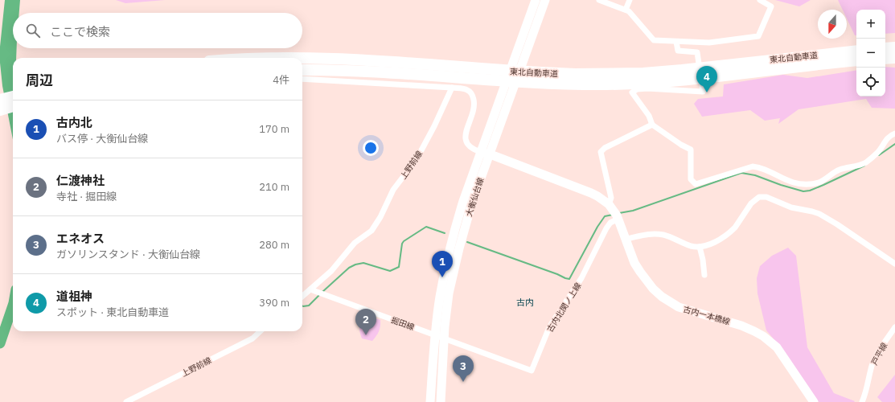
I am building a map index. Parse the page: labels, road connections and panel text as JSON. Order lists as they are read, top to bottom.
{
  "streets": {
    "highway": ["東北自動車道"],
    "main road": ["大衡仙台線", "古内一本橋線"],
    "street": [
      "上野前線",
      "古内北関ノ上線",
      "掘田線",
      "戸平線"
    ]
  },
  "crossings": [
    ["上野前線", "掘田線"],
    ["大衡仙台線", "古内北関ノ上線"],
    ["大衡仙台線", "掘田線"],
    ["古内北関ノ上線", "古内一本橋線"],
    ["古内北関ノ上線", "掘田線"]
  ],
  "districts": ["古内"],
  "north": "bottom",
  "page": {
    "map_buttons": ["+", "−"],
    "search": "ここで検索",
    "heading": ["周辺", "4件"],
    "pins": [
      "4",
      "1",
      "2",
      "3"
    ],
    "list": [
      {
        "mark": "1",
        "name": "古内北",
        "note": "バス停 · 大衡仙台線",
        "value": "170 m"
      },
      {
        "mark": "2",
        "name": "仁渡神社",
        "note": "寺社 · 掘田線",
        "value": "210 m"
      },
      {
        "mark": "3",
        "name": "エネオス",
        "note": "ガソリンスタンド · 大衡仙台線",
        "value": "280 m"
      },
      {
        "mark": "4",
        "name": "道祖神",
        "note": "スポット · 東北自動車道",
        "value": "390 m"
      }
    ]
  }
}
